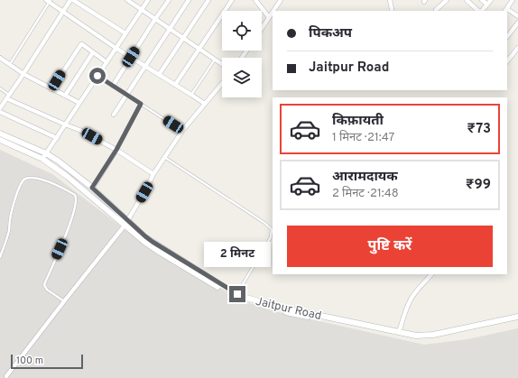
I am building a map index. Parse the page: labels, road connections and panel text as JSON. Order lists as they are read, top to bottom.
{
  "streets": {
    "street": ["Jaitpur Road"]
  },
  "scale_bar": "100 m",
  "page": {
    "banner": ["पिकअप", "Jaitpur Road"],
    "list": [
      {
        "name": "किफ़ायती",
        "note": "1 मिनट · 21:47",
        "value": "₹73"
      },
      {
        "name": "आरामदायक",
        "note": "2 मिनट · 21:48",
        "value": "₹99"
      }
    ],
    "buttons": "पुष्टि करें",
    "bubble": "2 मिनट",
    "scale": "100 m"
  }
}
